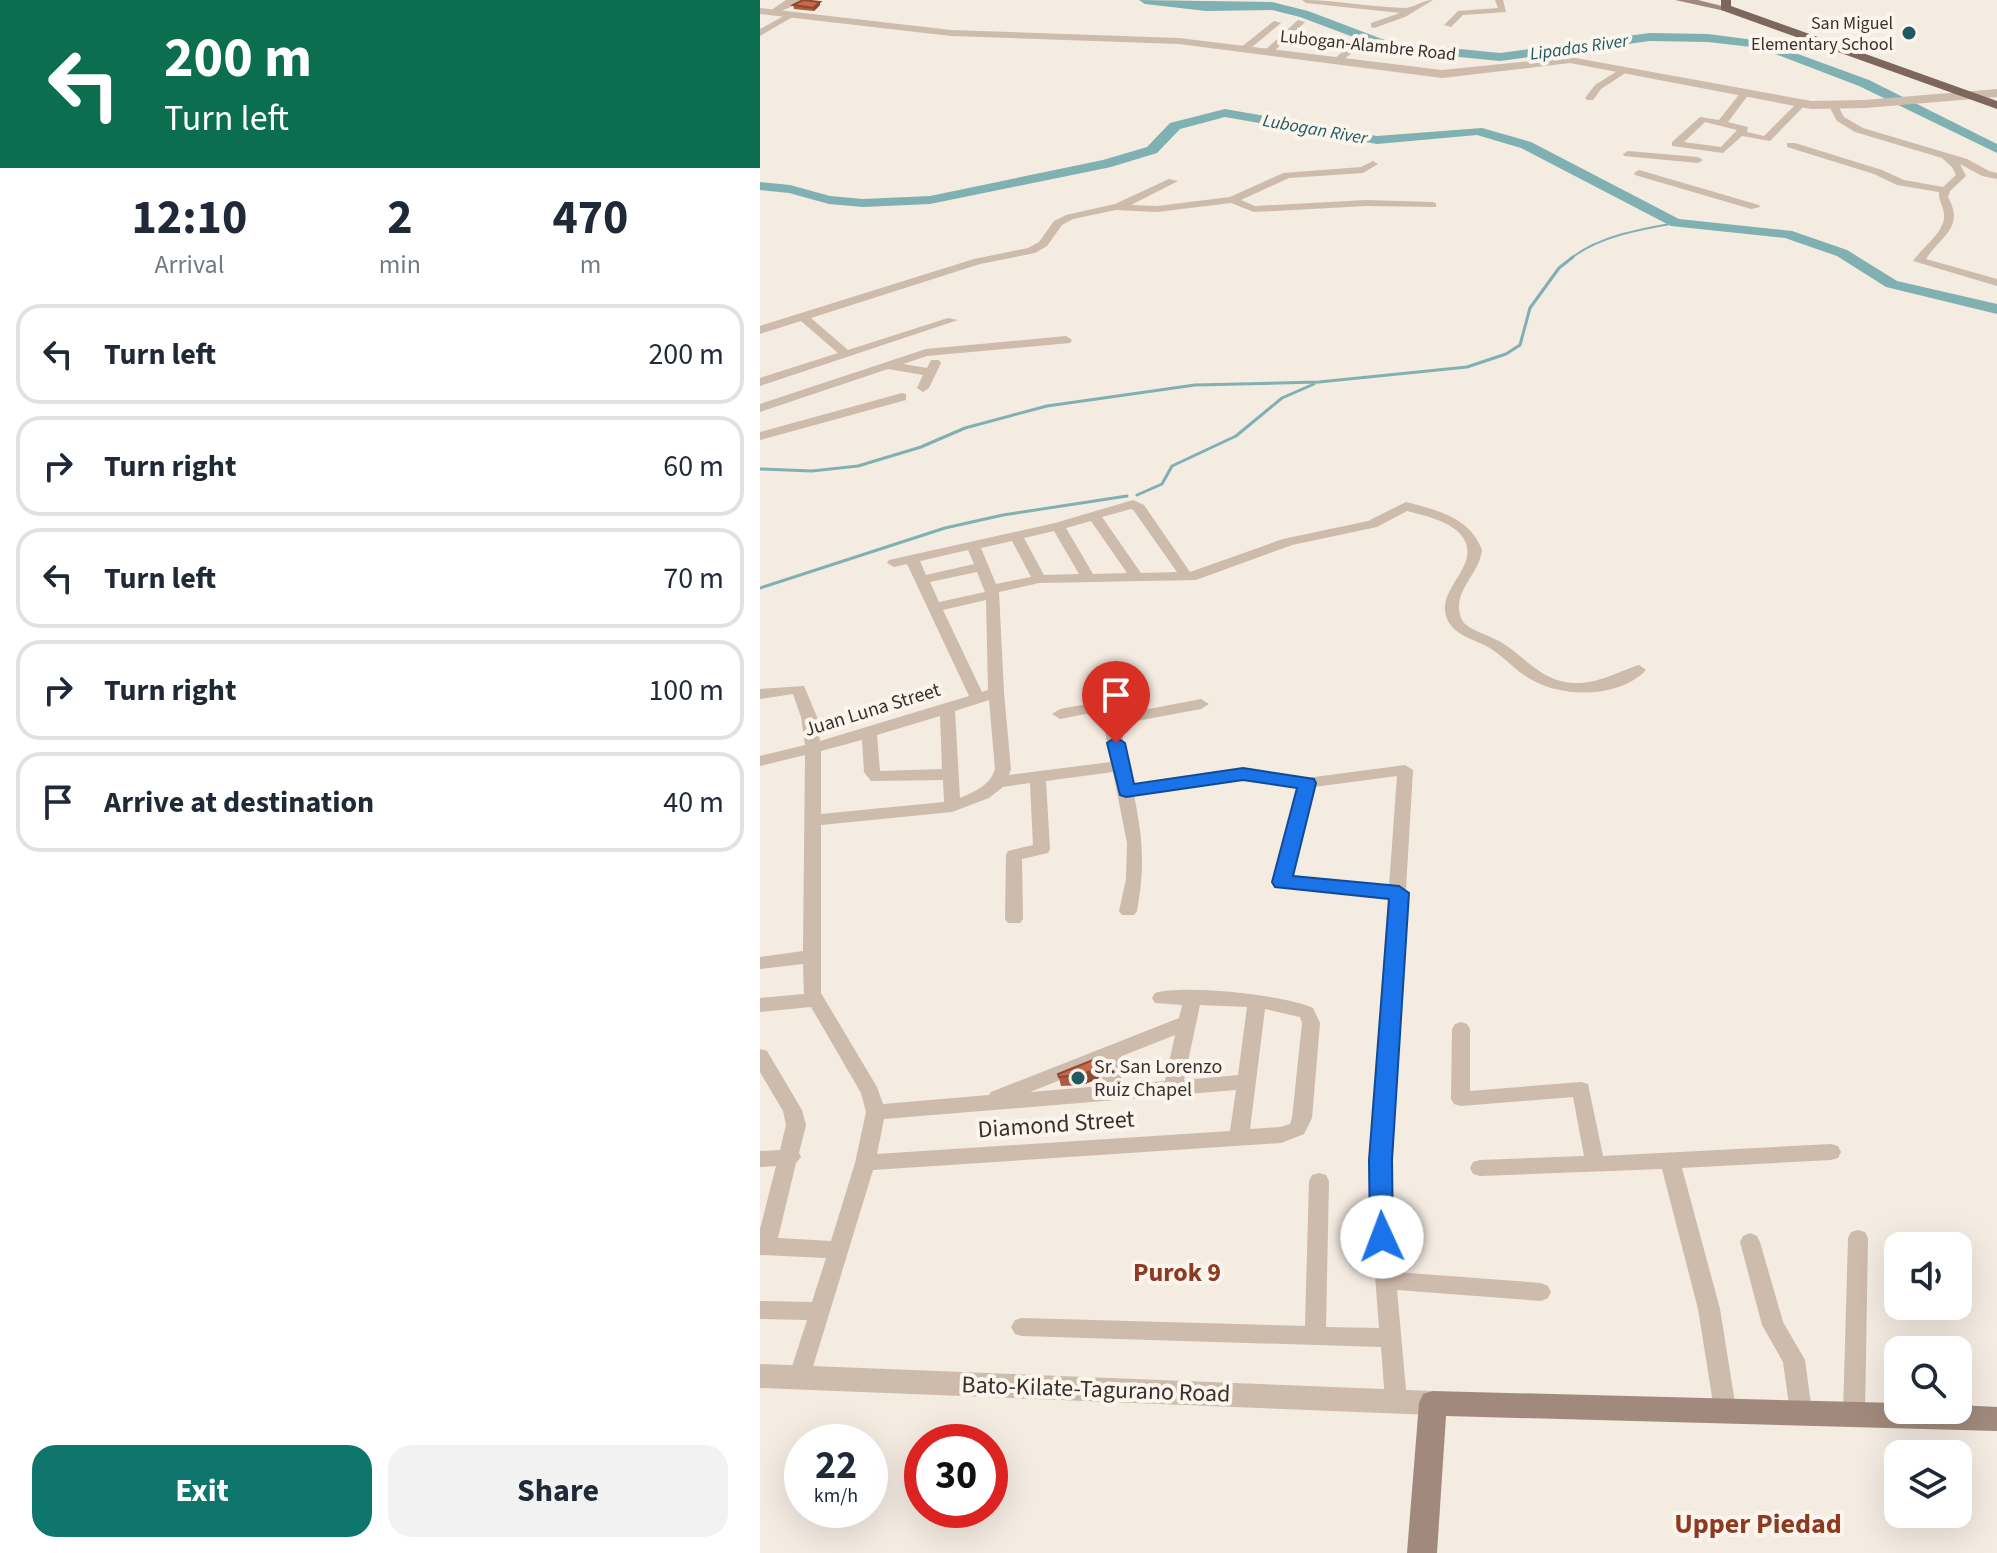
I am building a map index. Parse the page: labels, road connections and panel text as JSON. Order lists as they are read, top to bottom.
{
  "streets": {
    "street": [
      "Lubogan-Alambre Road",
      "Juan Luna Street",
      "Diamond Street",
      "Bato-Kilate-Tagurano Road"
    ]
  },
  "districts": ["Purok 9", "Upper Piedad"],
  "water": ["Lipadas River", "Lubogan River"],
  "places": ["San Miguel Elementary School", "Sr. San Lorenzo Ruiz Chapel"],
  "page": {
    "turn": ["200 m", "Turn left"],
    "eta": [
      "12:10",
      "Arrival",
      "2",
      "min",
      "470",
      "m"
    ],
    "list": [
      {
        "name": "Turn left",
        "value": "200 m"
      },
      {
        "name": "Turn right",
        "value": "60 m"
      },
      {
        "name": "Turn left",
        "value": "70 m"
      },
      {
        "name": "Turn right",
        "value": "100 m"
      },
      {
        "name": "Arrive at destination",
        "value": "40 m"
      }
    ],
    "speed": "22 km/h",
    "limit": "30",
    "buttons": ["Exit", "Share"]
  }
}
